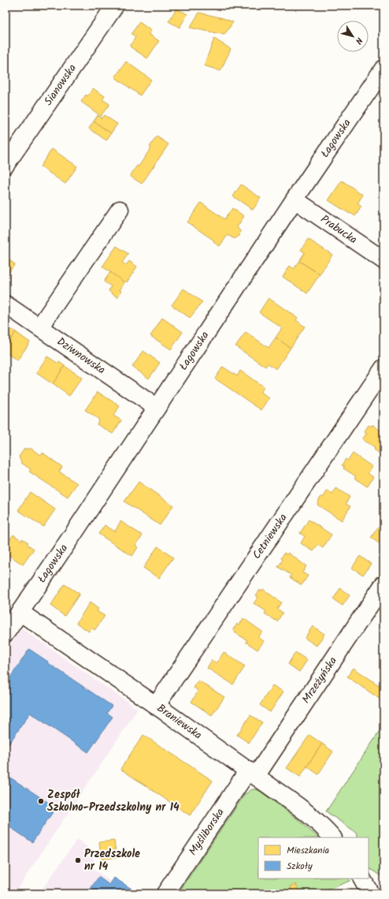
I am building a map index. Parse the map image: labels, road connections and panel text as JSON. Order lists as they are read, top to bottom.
{
  "streets": {
    "street": [
      "Sianowska",
      "Łagowska",
      "Prabucka",
      "Dziwnowska",
      "Cetniewska",
      "Mrzeżyńska",
      "Braniewska",
      "Myśliborska"
    ]
  },
  "crossings": [
    ["Łagowska", "Prabucka"],
    ["Łagowska", "Dziwnowska"],
    ["Łagowska", "Braniewska"],
    ["Cetniewska", "Braniewska"],
    ["Mrzeżyńska", "Braniewska"],
    ["Mrzeżyńska", "Myśliborska"],
    ["Braniewska", "Myśliborska"]
  ],
  "places": ["Zespół Szkolno-Przedszkolny nr 14", "Przedszkole nr 14"],
  "legend": ["Mieszkania", "Szkoły"],
  "north": "bottom right"
}
